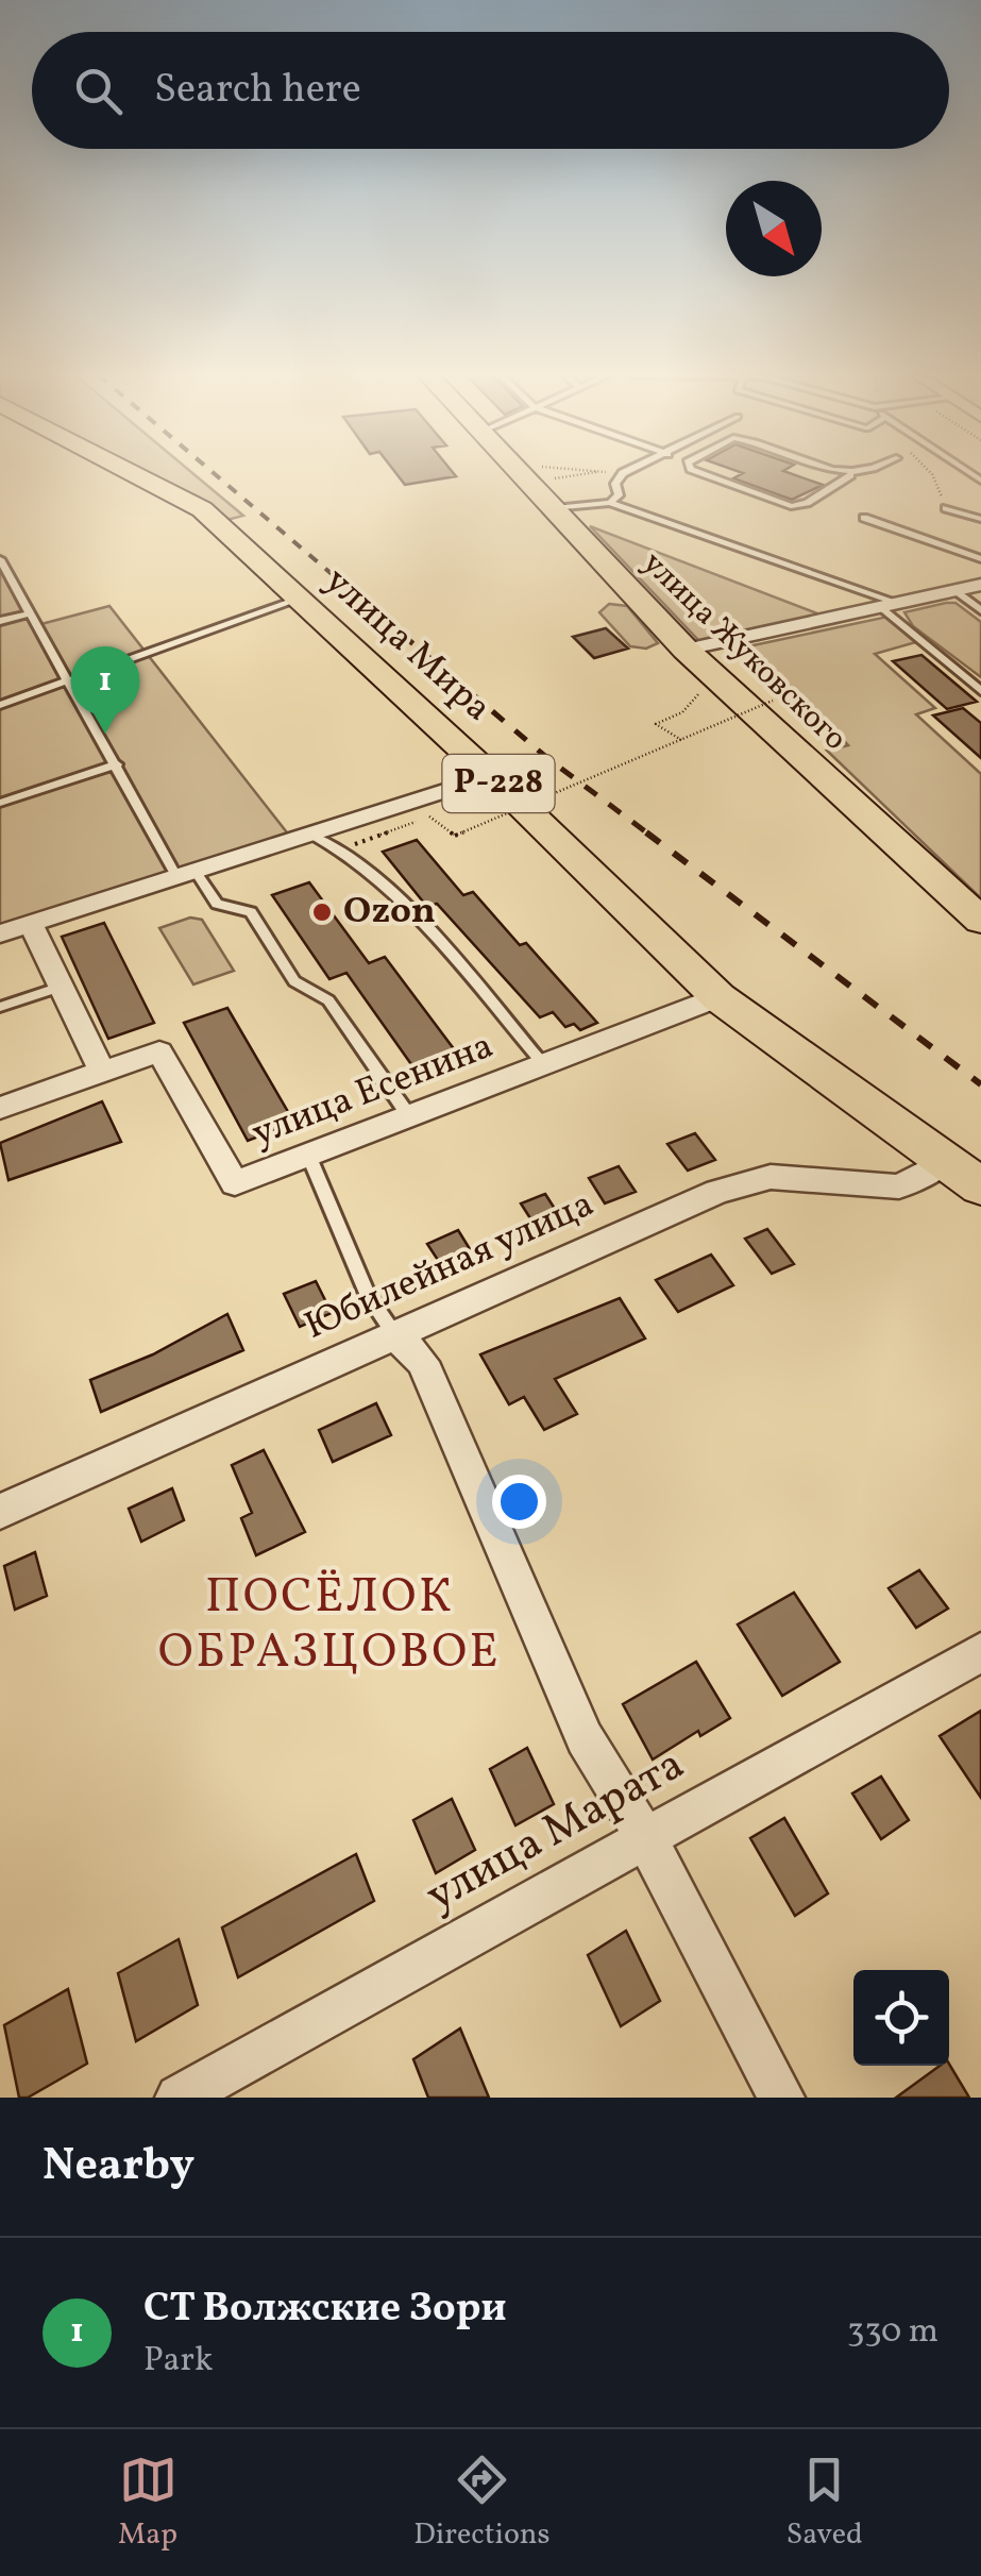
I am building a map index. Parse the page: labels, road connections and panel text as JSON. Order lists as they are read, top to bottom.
{
  "streets": {
    "main road": ["улица Мира", "улица Жуковского", "Р-228"],
    "street": ["улица Есенина", "Юбилейная улица", "улица Марата"]
  },
  "crossings": [
    ["улица Мира", "улица Есенина"],
    ["улица Мира", "Юбилейная улица"]
  ],
  "districts": ["ПОСЁЛОК ОБРАЗЦОВОЕ"],
  "places": ["Ozon"],
  "north": "bottom right",
  "page": {
    "search": "Search here",
    "pins": "1",
    "heading": "Nearby",
    "list": [
      {
        "mark": "1",
        "name": "СТ Волжские Зори",
        "note": "Park",
        "value": "330 m"
      }
    ],
    "nav": ["Map", "Directions", "Saved"]
  }
}
